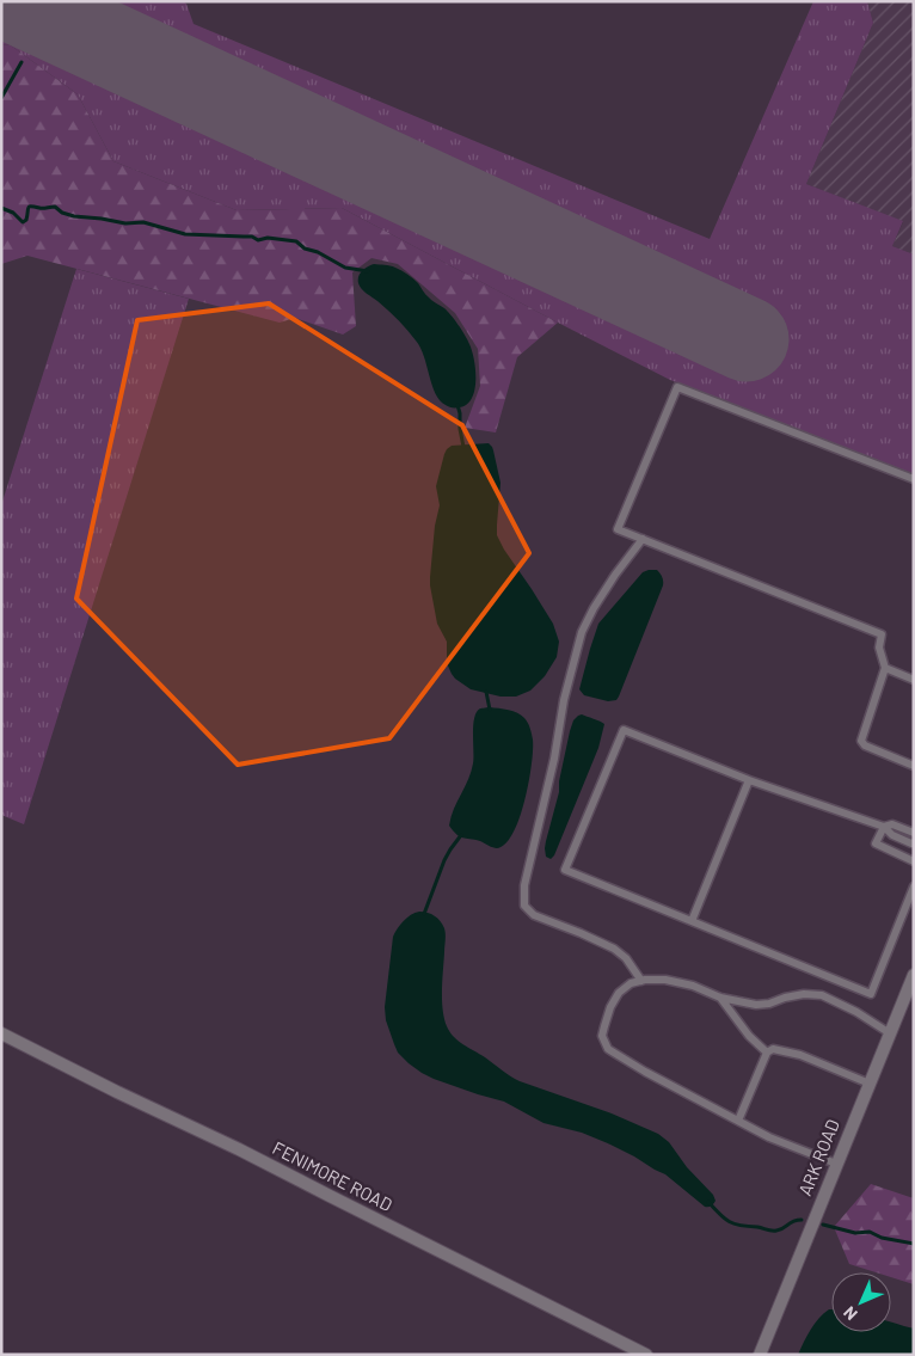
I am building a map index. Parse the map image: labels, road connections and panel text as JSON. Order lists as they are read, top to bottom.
{
  "streets": {
    "street": ["ARK ROAD", "FENIMORE ROAD"]
  },
  "north": "bottom left"
}
